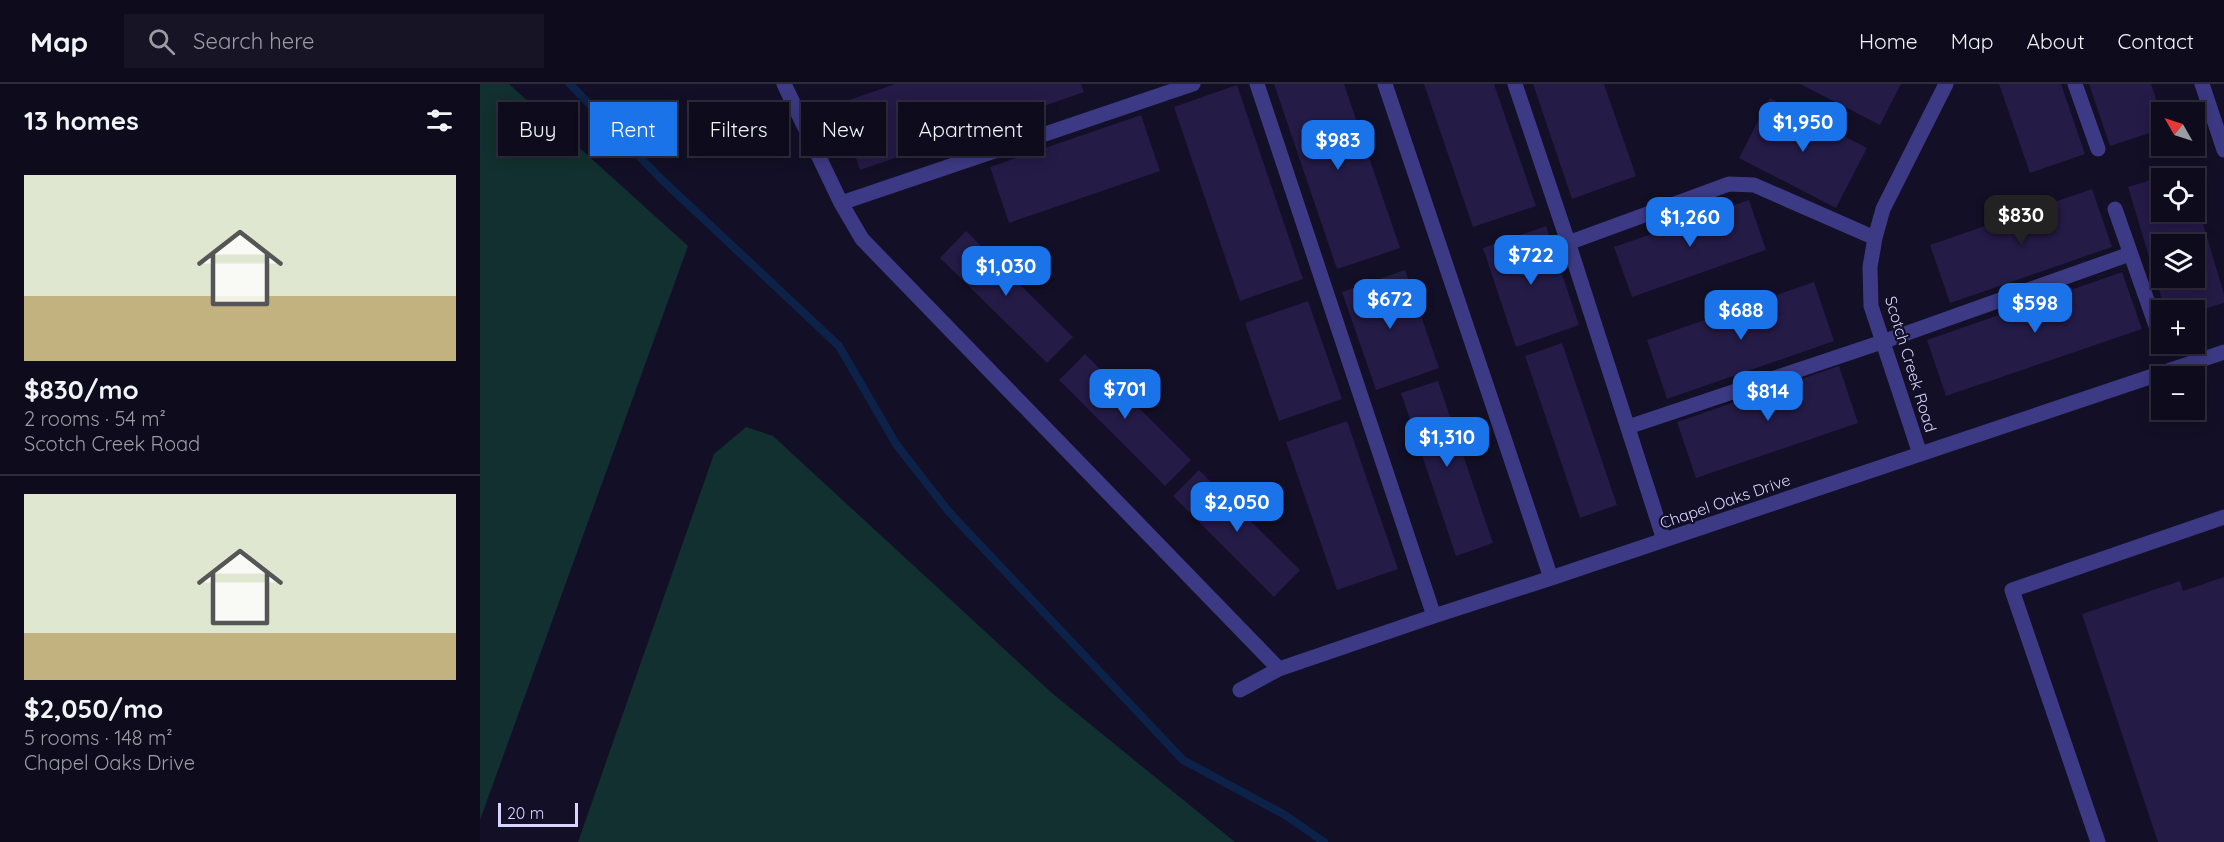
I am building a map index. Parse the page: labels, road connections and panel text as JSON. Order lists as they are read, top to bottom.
{
  "streets": {
    "street": ["Scotch Creek Road", "Chapel Oaks Drive"]
  },
  "crossings": [
    ["Scotch Creek Road", "Chapel Oaks Drive"]
  ],
  "scale_bar": "20 m",
  "north": "top left",
  "page": {
    "header": "Map",
    "search": "Search here",
    "nav": [
      "Home",
      "Map",
      "About",
      "Contact"
    ],
    "heading": "13 homes",
    "map_buttons": ["+", "−"],
    "price": [
      "$1,950",
      "$983",
      "$830",
      "$1,260",
      "$722",
      "$1,030",
      "$672",
      "$598",
      "$688",
      "$701",
      "$814",
      "$1,310",
      "$2,050"
    ],
    "chip": [
      "Buy",
      "Rent",
      "Filters",
      "New",
      "Apartment"
    ],
    "list": [
      {
        "name": "$830/mo",
        "note": "2 rooms · 54 m² · Scotch Creek Road"
      },
      {
        "name": "$2,050/mo",
        "note": "5 rooms · 148 m² · Chapel Oaks Drive"
      }
    ],
    "scale": "20 m"
  }
}
